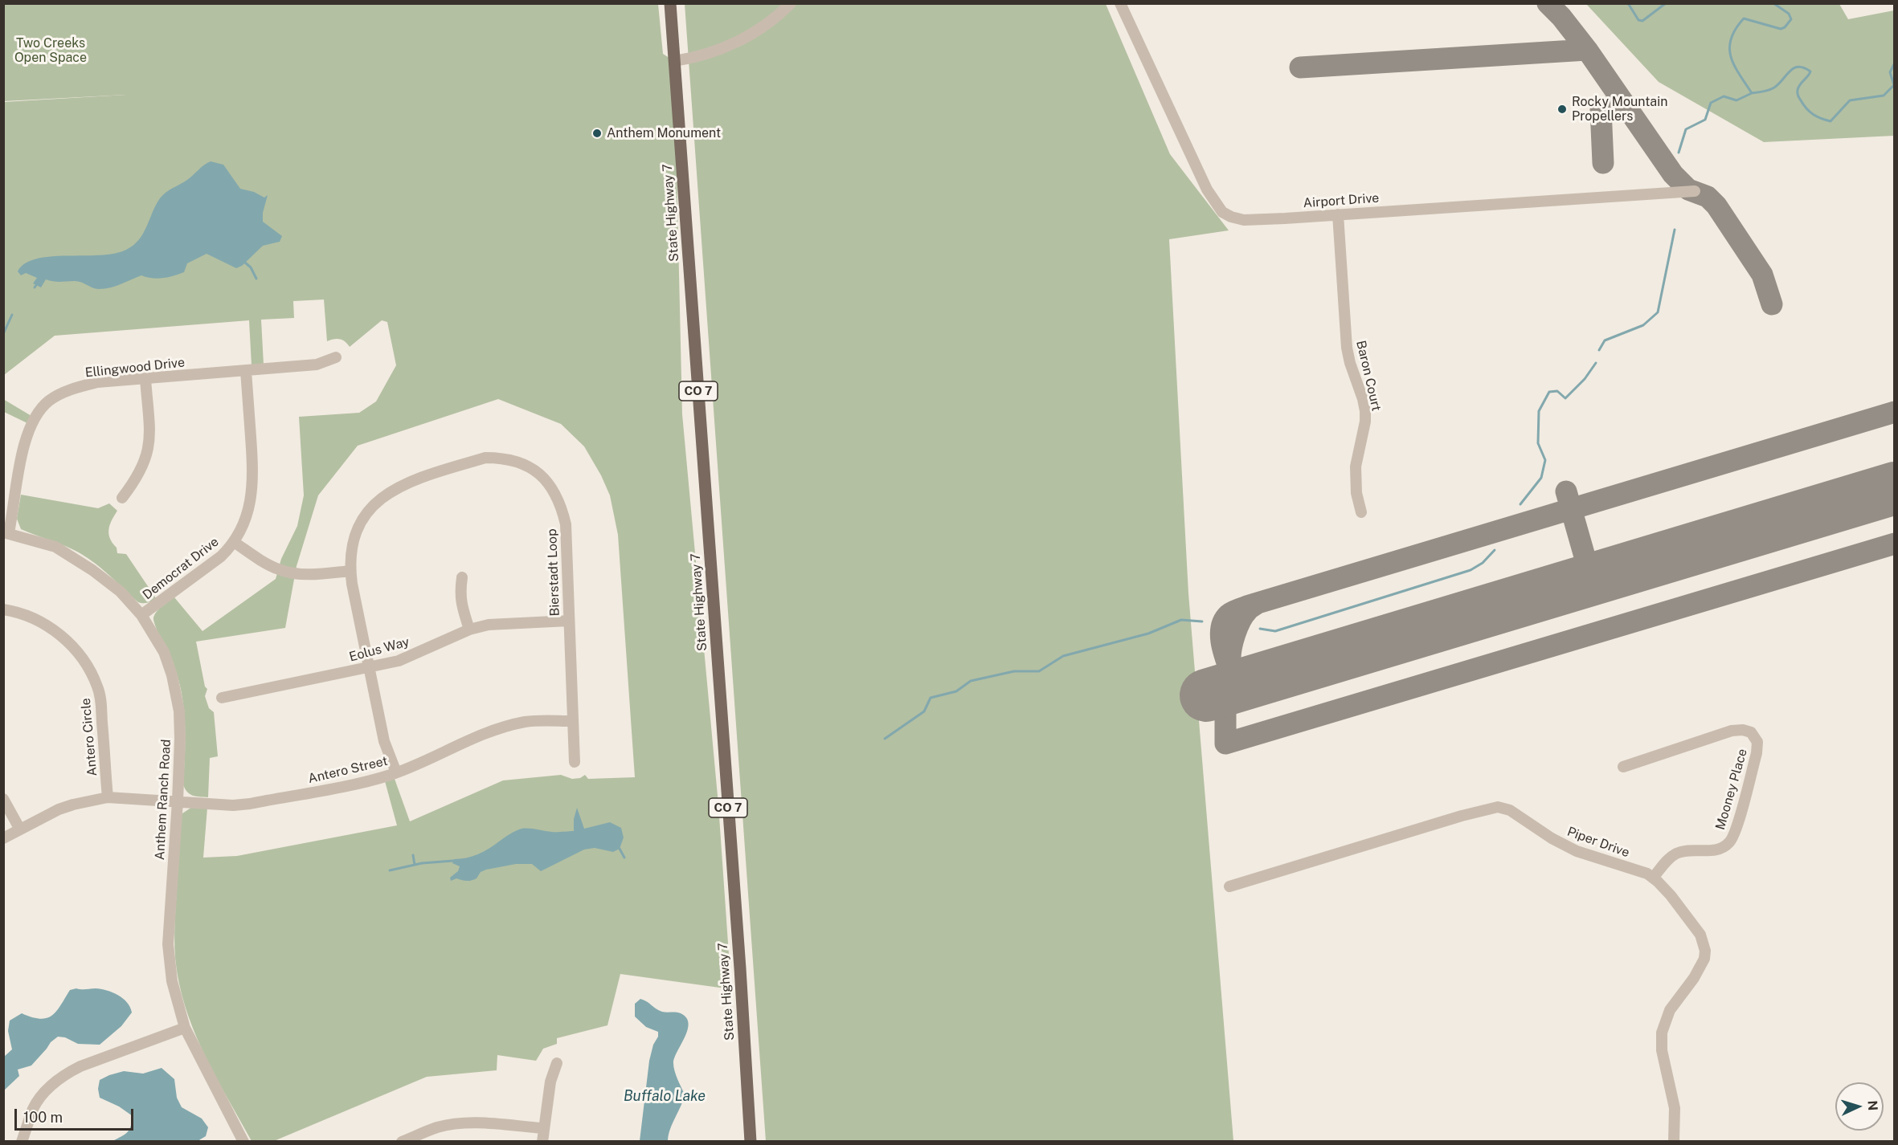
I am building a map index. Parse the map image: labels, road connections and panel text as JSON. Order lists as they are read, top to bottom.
{
  "streets": {
    "main road": ["State Highway 7", "CO 7"],
    "street": [
      "Airport Drive",
      "Ellingwood Drive",
      "Baron Court",
      "Democrat Drive",
      "Bierstadt Loop",
      "Eolus Way",
      "Antero Circle",
      "Antero Street",
      "Mooney Place",
      "Anthem Ranch Road",
      "Piper Drive"
    ]
  },
  "crossings": [
    ["Airport Drive", "Baron Court"],
    ["State Highway 7", "CO 7"],
    ["Ellingwood Drive", "Democrat Drive"],
    ["Ellingwood Drive", "Anthem Ranch Road"],
    ["Democrat Drive", "Anthem Ranch Road"],
    ["Bierstadt Loop", "Eolus Way"],
    ["Bierstadt Loop", "Antero Street"],
    ["Antero Street", "Anthem Ranch Road"],
    ["Mooney Place", "Piper Drive"]
  ],
  "water": ["Buffalo Lake"],
  "parks": ["Two Creeks Open Space"],
  "places": ["Rocky Mountain Propellers", "Anthem Monument"],
  "scale_bar": "100 m",
  "north": "right"
}
